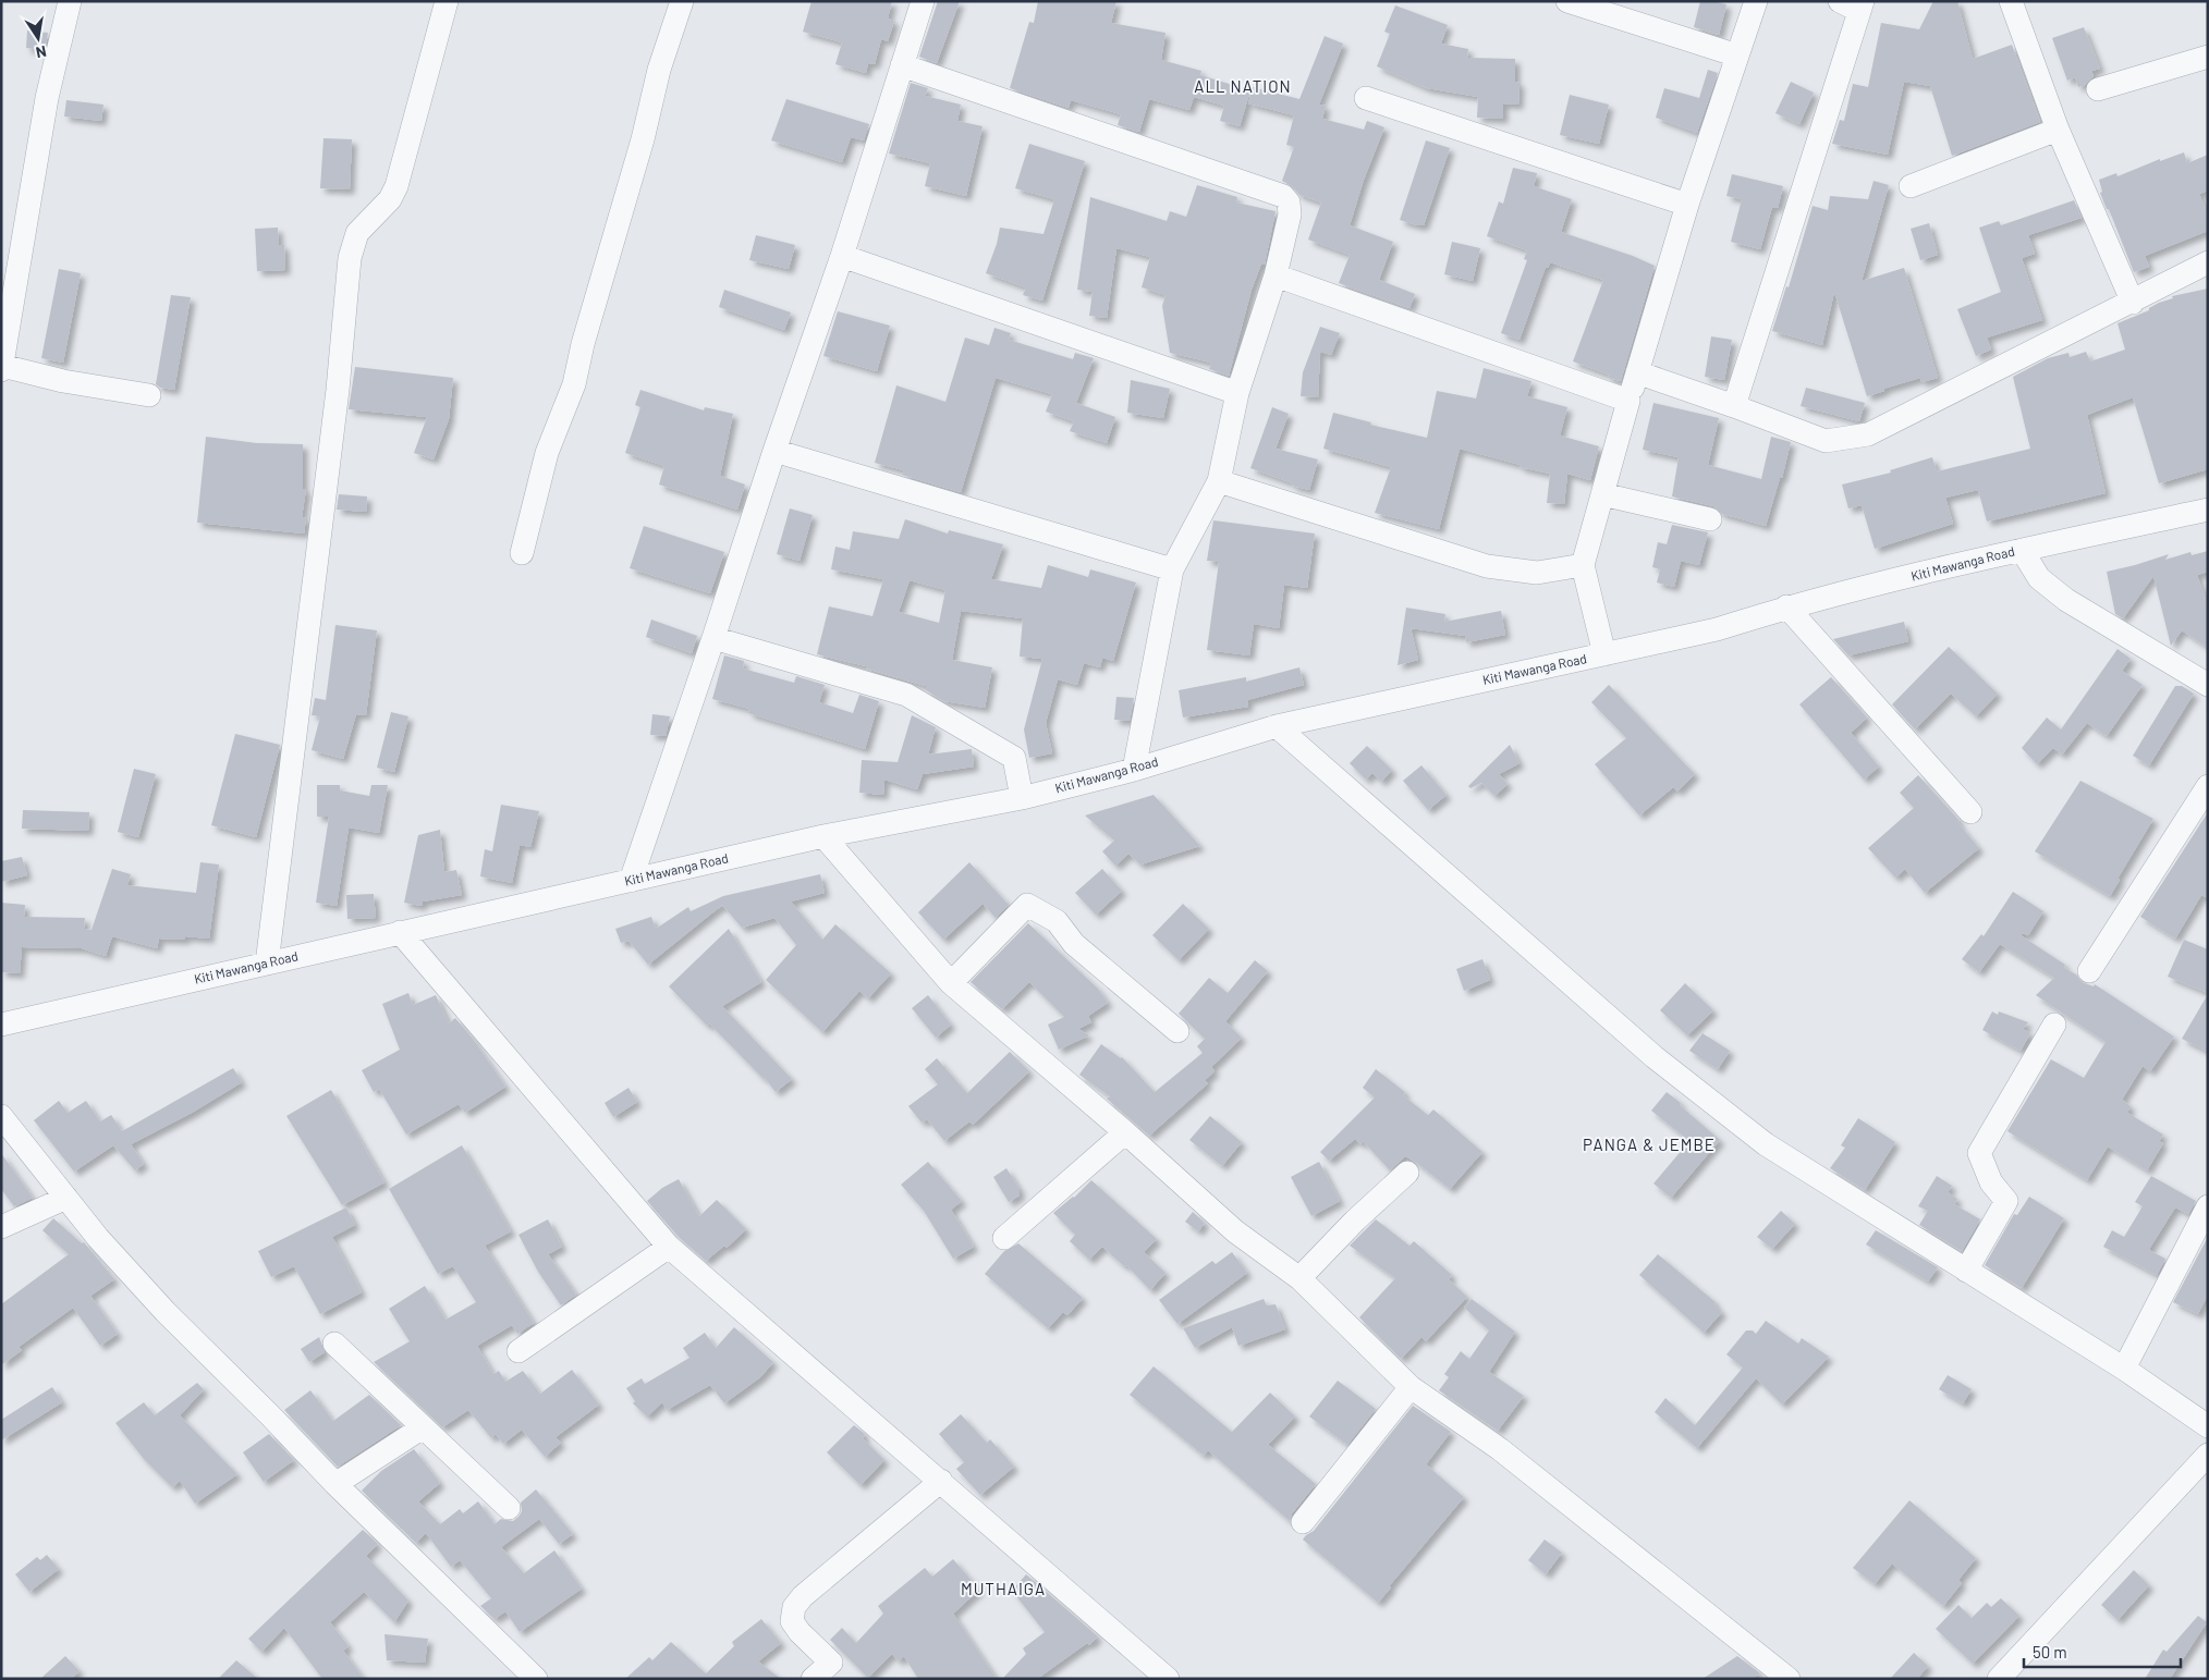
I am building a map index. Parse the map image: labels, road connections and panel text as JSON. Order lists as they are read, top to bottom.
{
  "streets": {
    "street": ["Kiti Mawanga Road"]
  },
  "districts": ["ALL NATION", "PANGA & JEMBE", "MUTHAIGA"],
  "scale_bar": "50 m",
  "north": "bottom"
}
